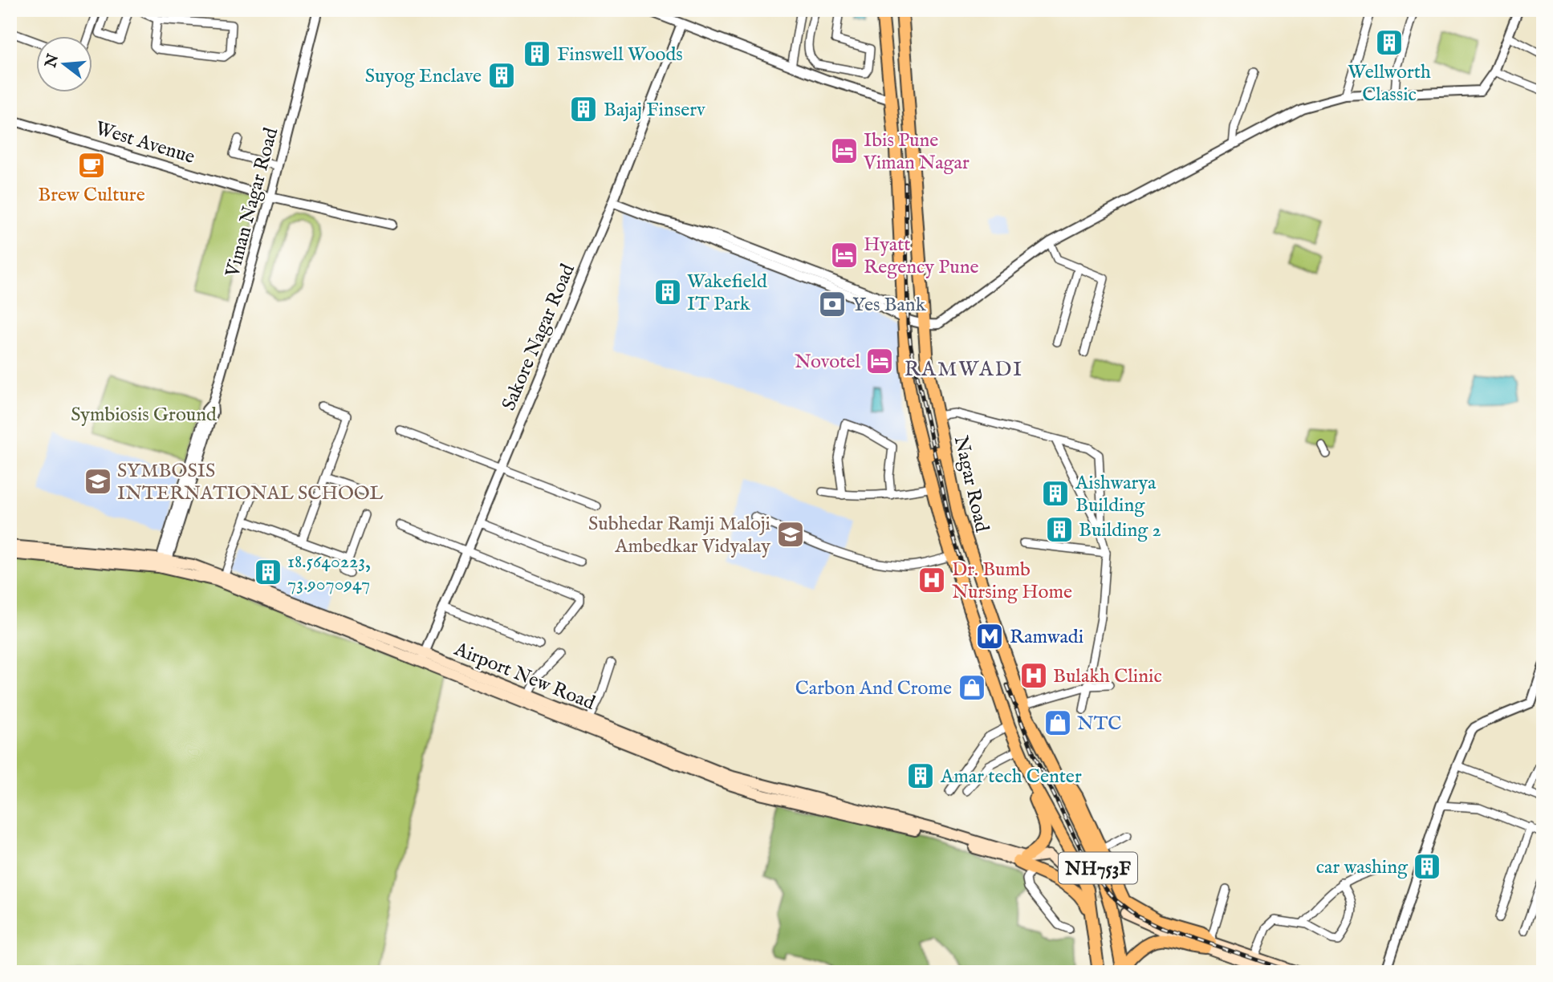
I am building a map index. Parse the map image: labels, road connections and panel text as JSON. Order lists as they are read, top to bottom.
{
  "streets": {
    "highway": ["Nagar Road", "NH753F"],
    "main road": ["Airport New Road"],
    "street": ["West Avenue", "Viman Nagar Road", "Sakore Nagar Road"]
  },
  "crossings": [
    ["West Avenue", "Viman Nagar Road"],
    ["Viman Nagar Road", "Airport New Road"],
    ["Sakore Nagar Road", "Airport New Road"],
    ["Nagar Road", "NH753F"]
  ],
  "districts": ["RAMWADI"],
  "parks": ["Symbiosis Ground"],
  "places": {
    "building": [
      "Wellworth Classic",
      "Finswell Woods",
      "Suyog Enclave",
      "Bajaj Finserv",
      "Wakefield IT Park",
      "Aishwarya Building",
      "Building 2",
      "18.5640223, 73.9070947",
      "Amar tech Center",
      "car washing"
    ],
    "hotel": ["Ibis Pune Viman Nagar", "Hyatt Regency Pune", "Novotel"],
    "cafe": ["Brew Culture"],
    "bank": ["Yes Bank"],
    "school or university": ["SYMBOSIS INTERNATIONAL SCHOOL", "Subhedar Ramji Maloji Ambedkar Vidyalay"],
    "hospital": ["Dr. Bumb Nursing Home", "Bulakh Clinic"],
    "metro station": ["Ramwadi"],
    "shop": ["Carbon And Crome", "NTC"]
  },
  "north": "left"
}
